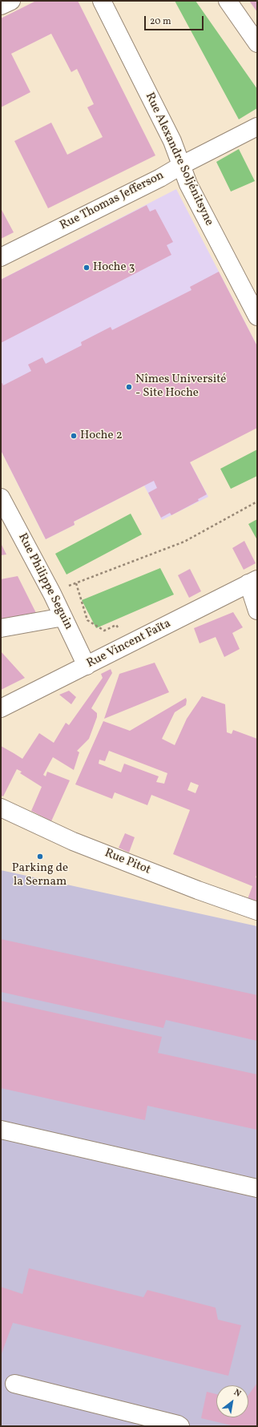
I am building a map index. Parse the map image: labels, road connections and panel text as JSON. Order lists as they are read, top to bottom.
{
  "streets": {
    "street": [
      "Rue Alexandre Soljénitsyne",
      "Rue Thomas Jefferson",
      "Rue Philippe Seguin",
      "Rue Vincent Faïta",
      "Rue Pitot"
    ]
  },
  "crossings": [
    ["Rue Alexandre Soljénitsyne", "Rue Thomas Jefferson"],
    ["Rue Philippe Seguin", "Rue Vincent Faïta"]
  ],
  "places": [
    "Hoche 3",
    "Nîmes Université - Site Hoche",
    "Hoche 2",
    "Parking de la Sernam"
  ],
  "scale_bar": "20 m",
  "north": "top right"
}
